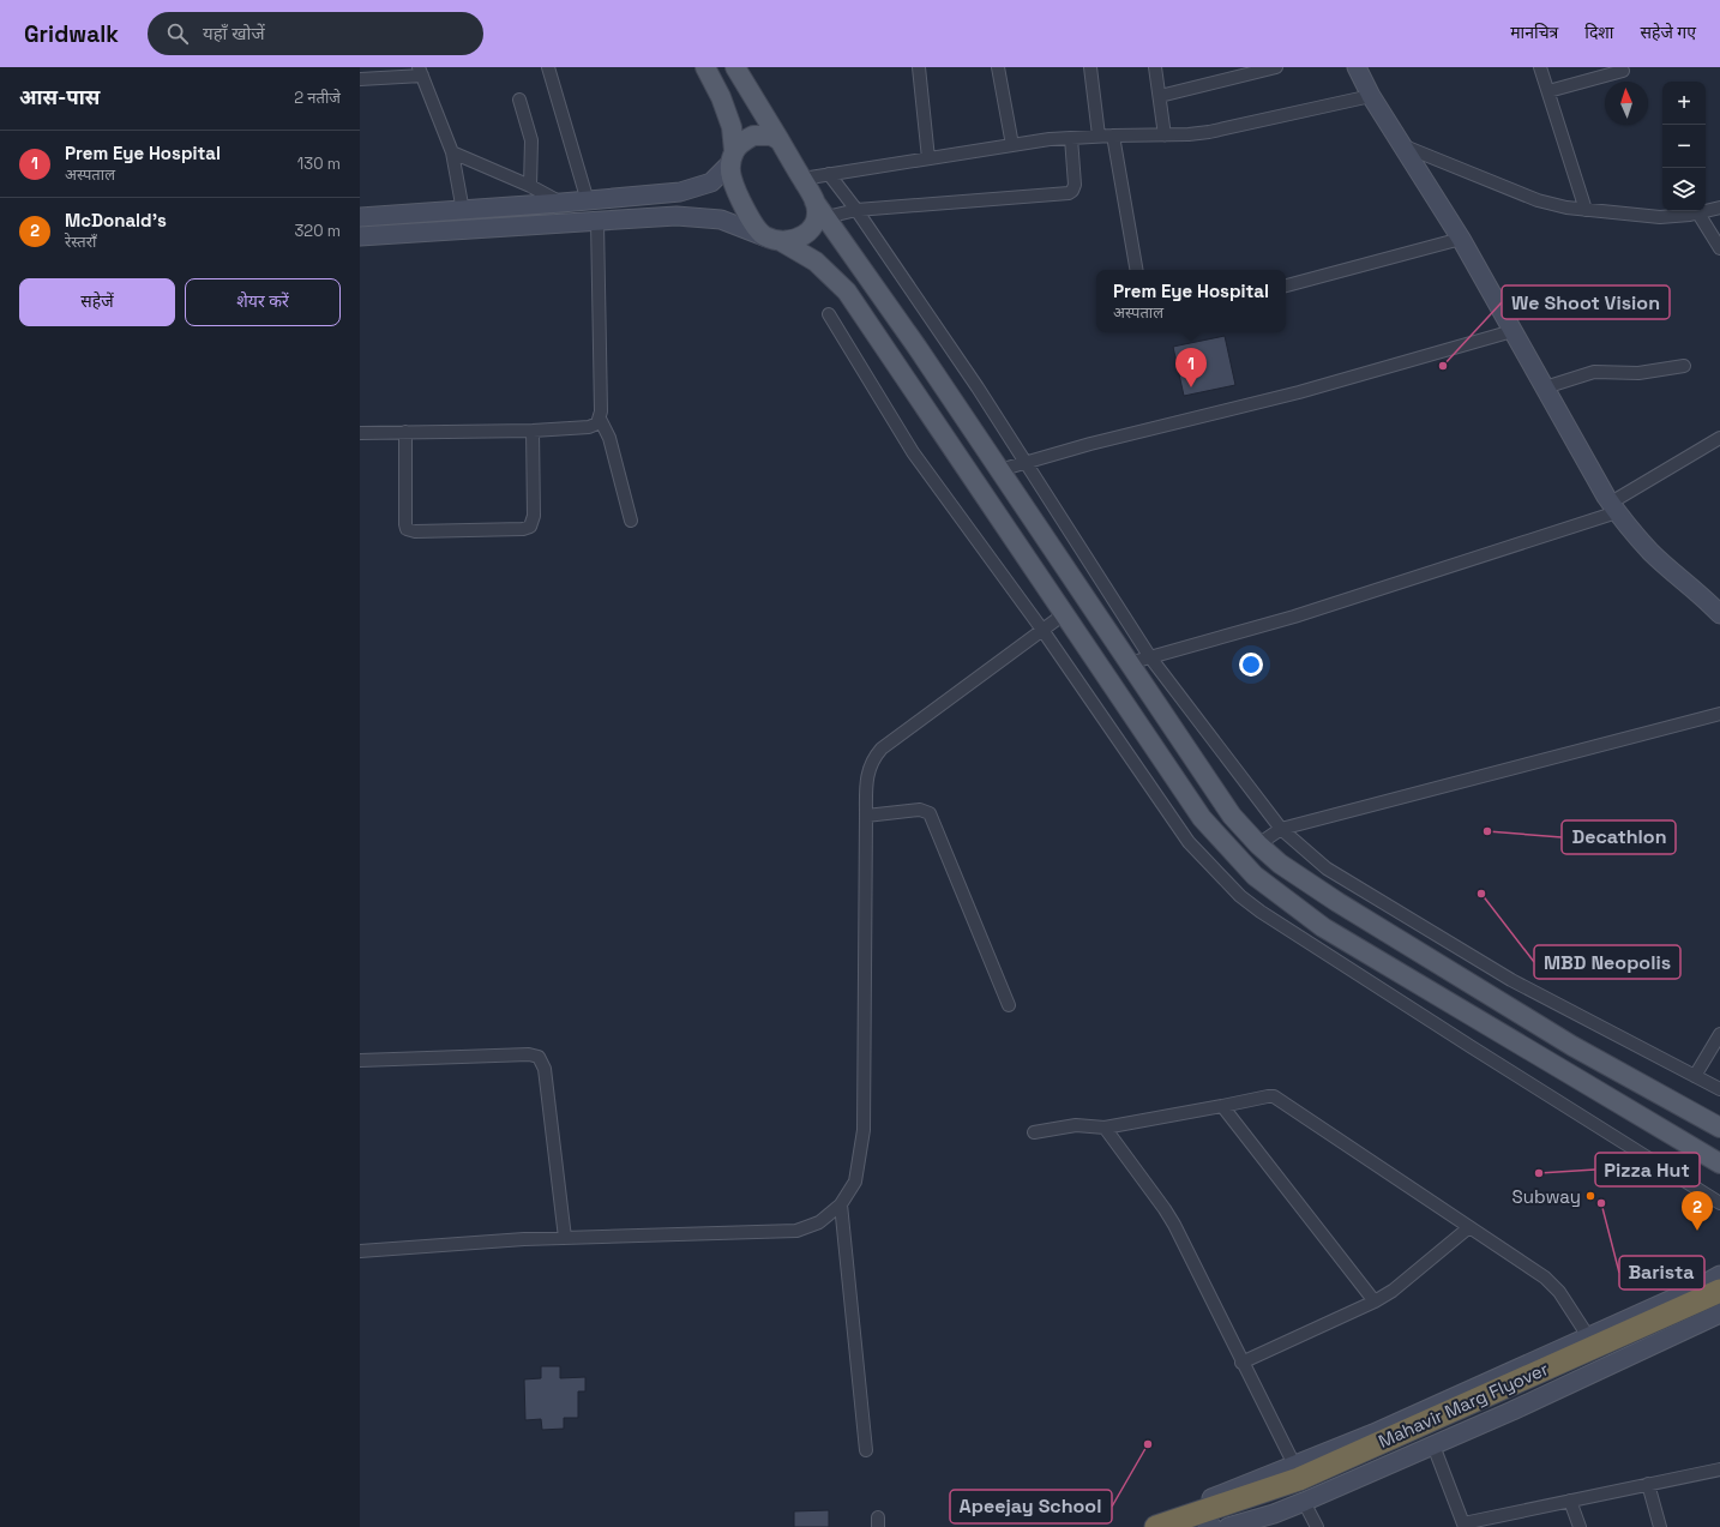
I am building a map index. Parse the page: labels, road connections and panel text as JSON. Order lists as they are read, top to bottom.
{
  "streets": {
    "highway": ["Mahavir Marg Flyover"]
  },
  "places": [
    "We Shoot Vision",
    "Decathlon",
    "MBD Neopolis",
    "Pizza Hut",
    "Subway",
    "Barista",
    "Apeejay School"
  ],
  "north": "top",
  "page": {
    "header": "Gridwalk",
    "search": "यहाँ खोजें",
    "nav": ["मानचित्र", "दिशा", "सहेजे गए"],
    "heading": ["आस-पास", "2 नतीजे"],
    "map_buttons": ["+", "−"],
    "list": [
      {
        "mark": "1",
        "name": "Prem Eye Hospital",
        "note": "अस्पताल",
        "value": "130 m"
      },
      {
        "mark": "2",
        "name": "McDonald's",
        "note": "रेस्तराँ",
        "value": "320 m"
      }
    ],
    "buttons": ["सहेजें", "शेयर करें"],
    "popup": ["Prem Eye Hospital", "अस्पताल"],
    "pins": ["1", "2"]
  }
}
